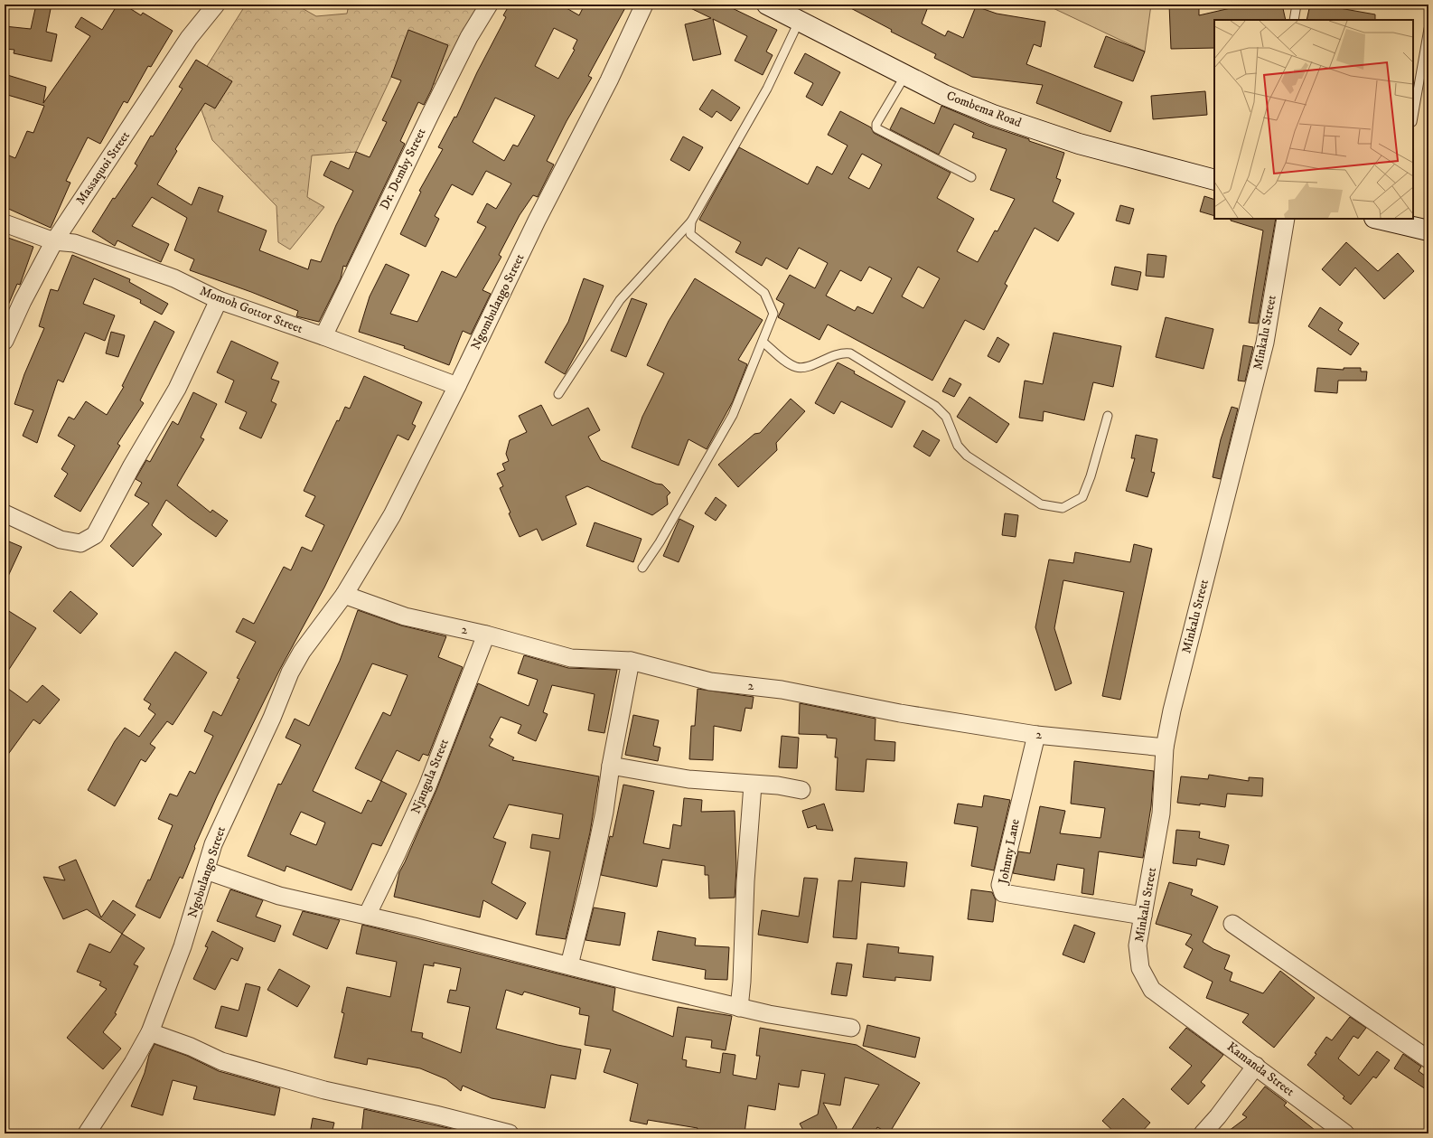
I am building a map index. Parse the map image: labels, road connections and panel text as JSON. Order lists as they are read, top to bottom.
{
  "streets": {
    "street": [
      "Combema Road",
      "Massaquoi Street",
      "Dr. Demby Street",
      "Ngombulango Street",
      "Momoh Gottor Street",
      "Minkalu Street",
      "2",
      "Njangula Street",
      "Johnny Lane",
      "Ngobulango Street",
      "Kamanda Street"
    ]
  },
  "crossings": [
    ["Massaquoi Street", "Momoh Gottor Street"],
    ["Dr. Demby Street", "Momoh Gottor Street"],
    ["Ngombulango Street", "Momoh Gottor Street"],
    ["Ngombulango Street", "2"],
    ["Ngombulango Street", "Ngobulango Street"],
    ["Minkalu Street", "2"],
    ["Minkalu Street", "Johnny Lane"],
    ["Minkalu Street", "Kamanda Street"],
    ["2", "Njangula Street"],
    ["2", "Johnny Lane"],
    ["2", "Ngobulango Street"]
  ]
}
